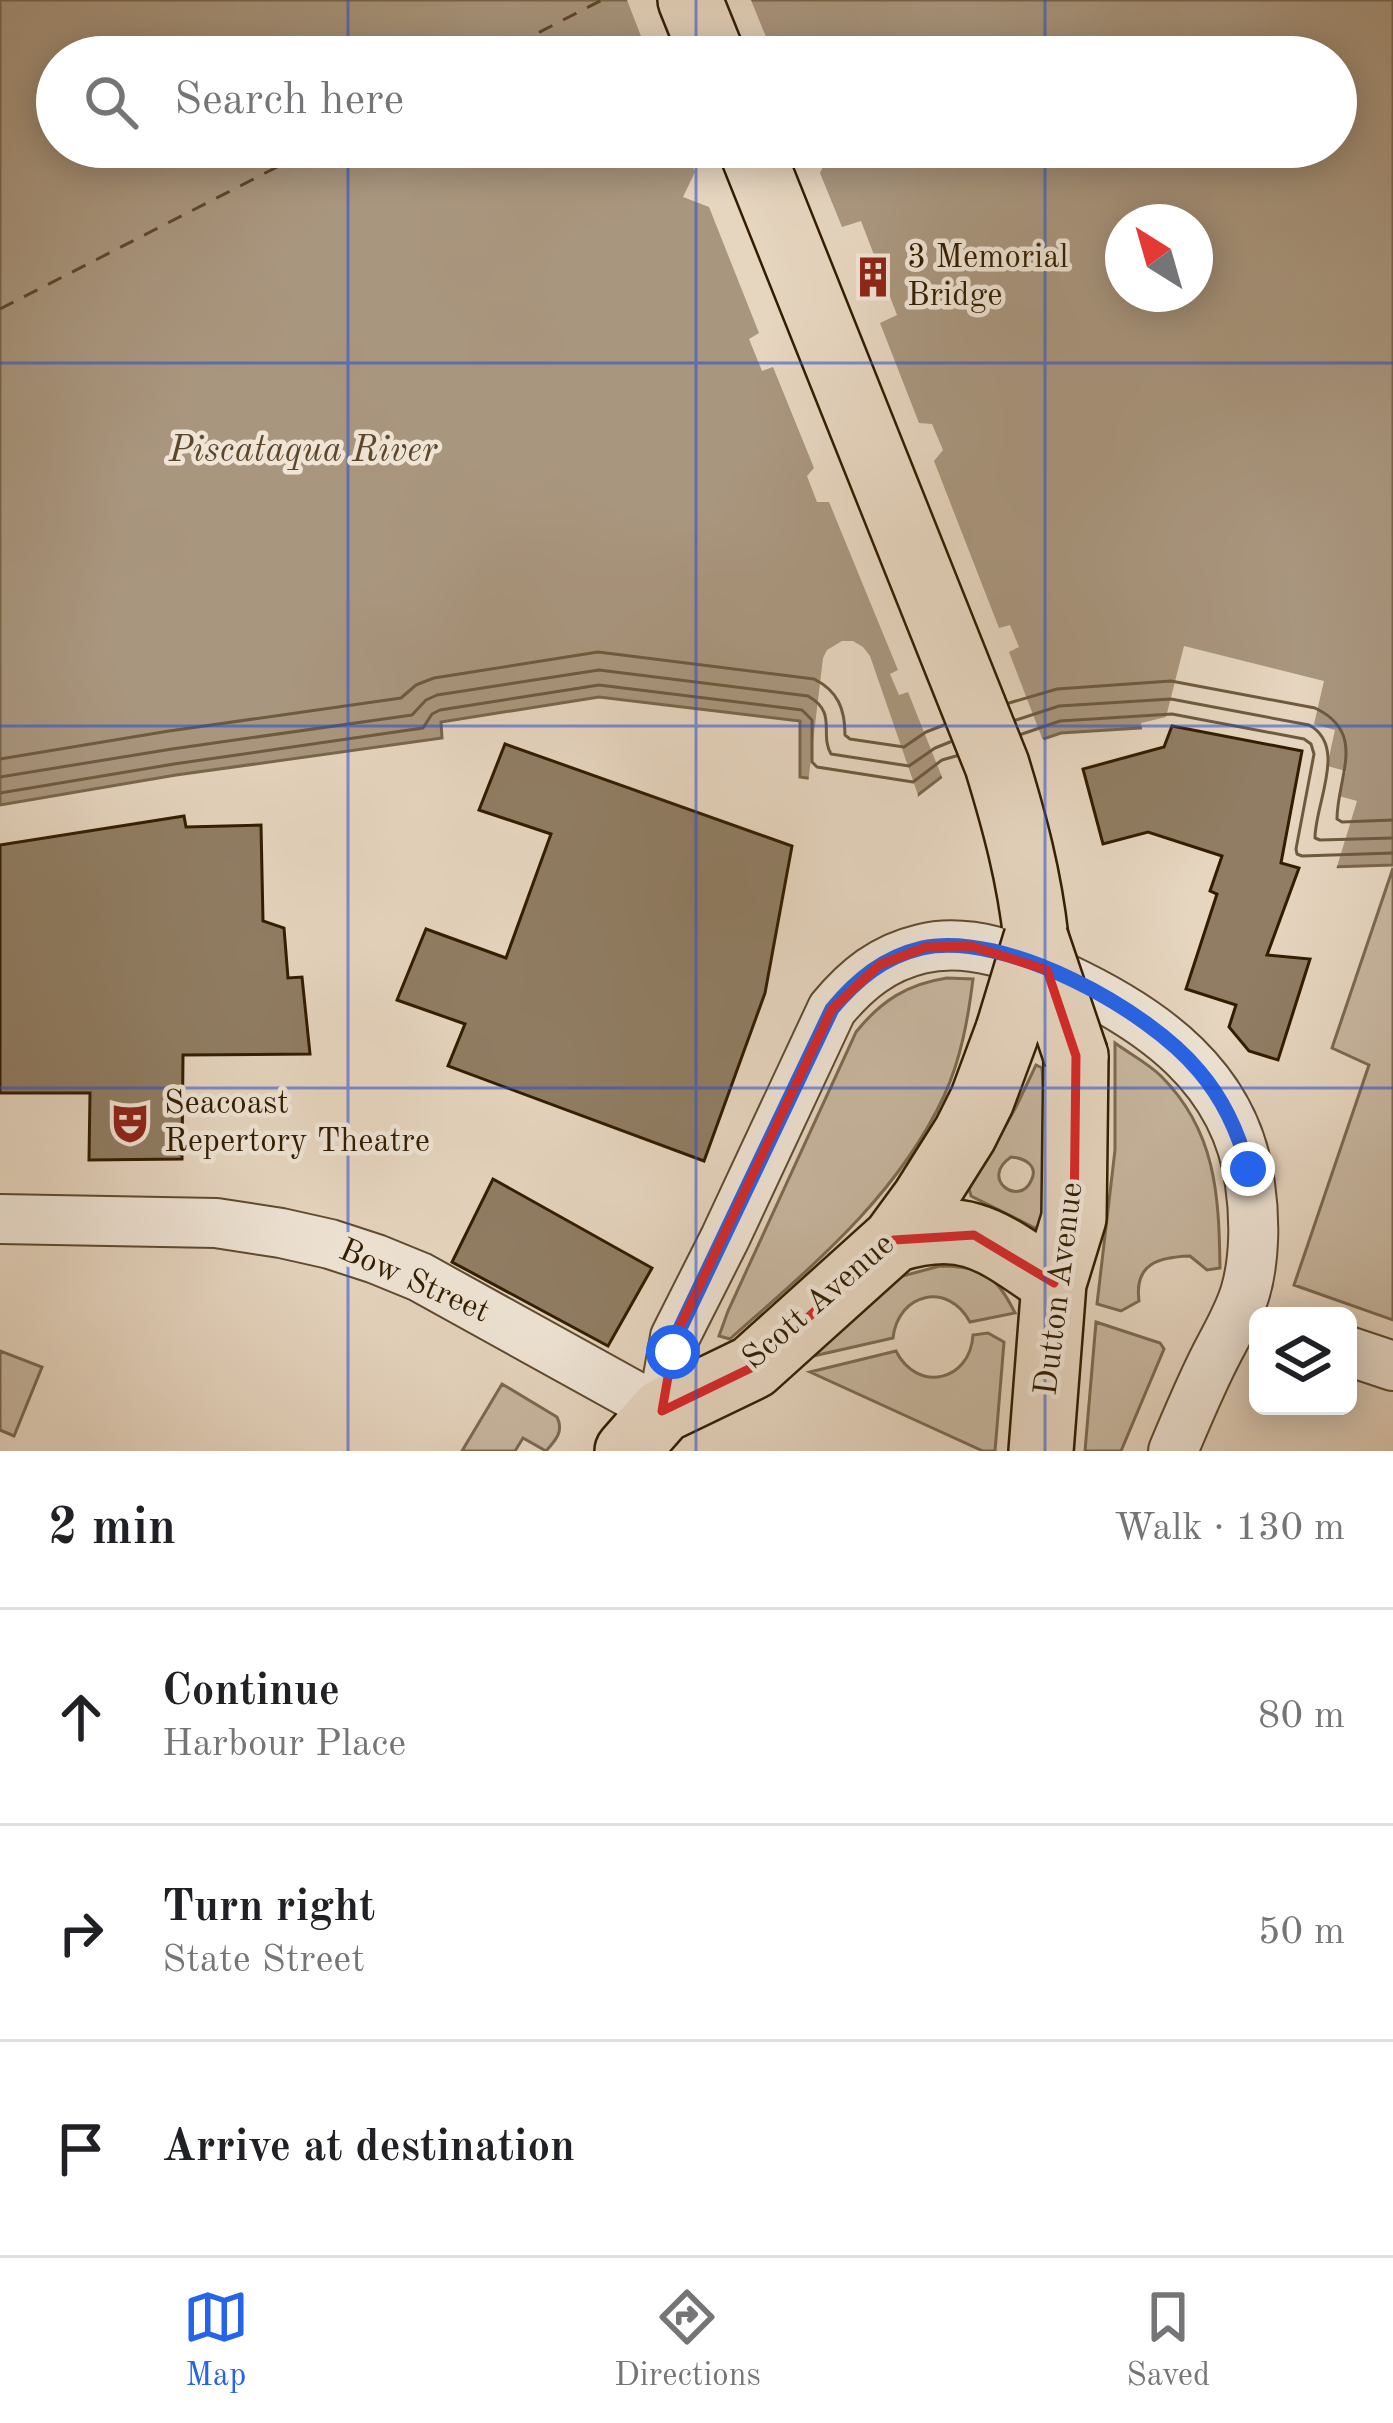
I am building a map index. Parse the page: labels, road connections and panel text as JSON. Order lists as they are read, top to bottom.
{
  "streets": {
    "main road": ["Dutton Avenue", "Scott Avenue"],
    "street": ["Bow Street"]
  },
  "crossings": [
    ["Bow Street", "Scott Avenue"],
    ["Dutton Avenue", "Scott Avenue"]
  ],
  "water": ["Piscataqua River"],
  "places": {
    "building": ["3 Memorial Bridge"],
    "theatre": ["Seacoast Repertory Theatre"]
  },
  "north": "top left",
  "page": {
    "search": "Search here",
    "heading": ["2 min", "Walk · 130 m"],
    "list": [
      ["Continue", "Harbour Place", "80 m"],
      ["Turn right", "State Street", "50 m"],
      "Arrive at destination"
    ],
    "nav": ["Map", "Directions", "Saved"]
  }
}
